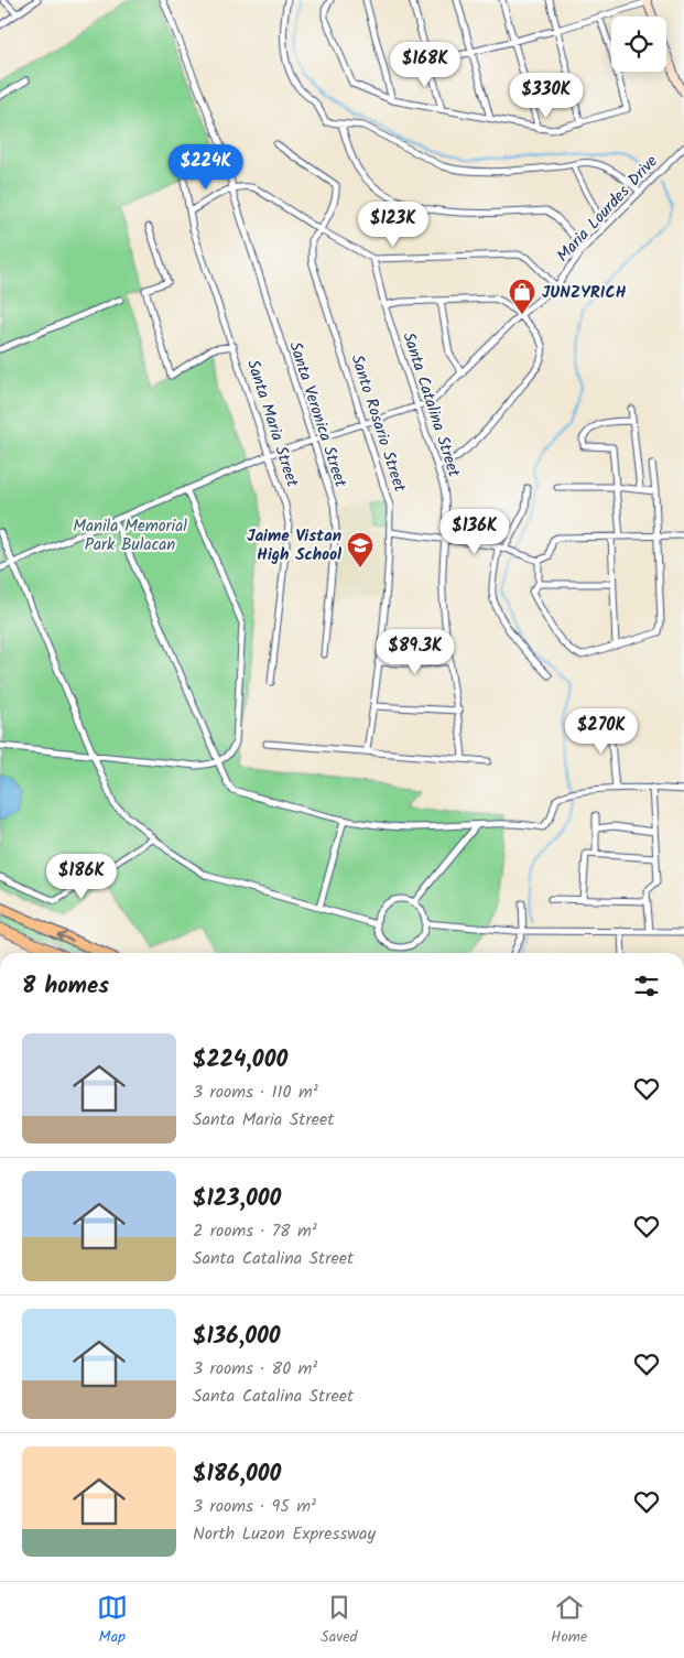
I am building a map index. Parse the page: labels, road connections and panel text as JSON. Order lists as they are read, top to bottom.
{
  "streets": {
    "street": [
      "Maria Lourdes Drive",
      "Santa Catalina Street",
      "Santa Veronica Street",
      "Santa Maria Street",
      "Santo Rosario Street"
    ]
  },
  "crossings": [
    ["Maria Lourdes Drive", "Santa Catalina Street"],
    ["Maria Lourdes Drive", "Santa Veronica Street"],
    ["Maria Lourdes Drive", "Santa Maria Street"],
    ["Maria Lourdes Drive", "Santo Rosario Street"]
  ],
  "parks": ["Manila Memorial Park Bulacan"],
  "places": {
    "shop": ["JUNZYRICH"],
    "school or university": ["Jaime Vistan High School"]
  },
  "page": {
    "price": [
      "$168K",
      "$330K",
      "$224K",
      "$123K",
      "$136K",
      "$89.3K",
      "$270K",
      "$186K"
    ],
    "heading": "8 homes",
    "list": [
      {
        "name": "$224,000",
        "note": "3 rooms · 110 m² · Santa Maria Street"
      },
      {
        "name": "$123,000",
        "note": "2 rooms · 78 m² · Santa Catalina Street"
      },
      {
        "name": "$136,000",
        "note": "3 rooms · 80 m² · Santa Catalina Street"
      },
      {
        "name": "$186,000",
        "note": "3 rooms · 95 m² · North Luzon Expressway"
      }
    ],
    "tabs": ["Map", "Saved", "Home"]
  }
}
